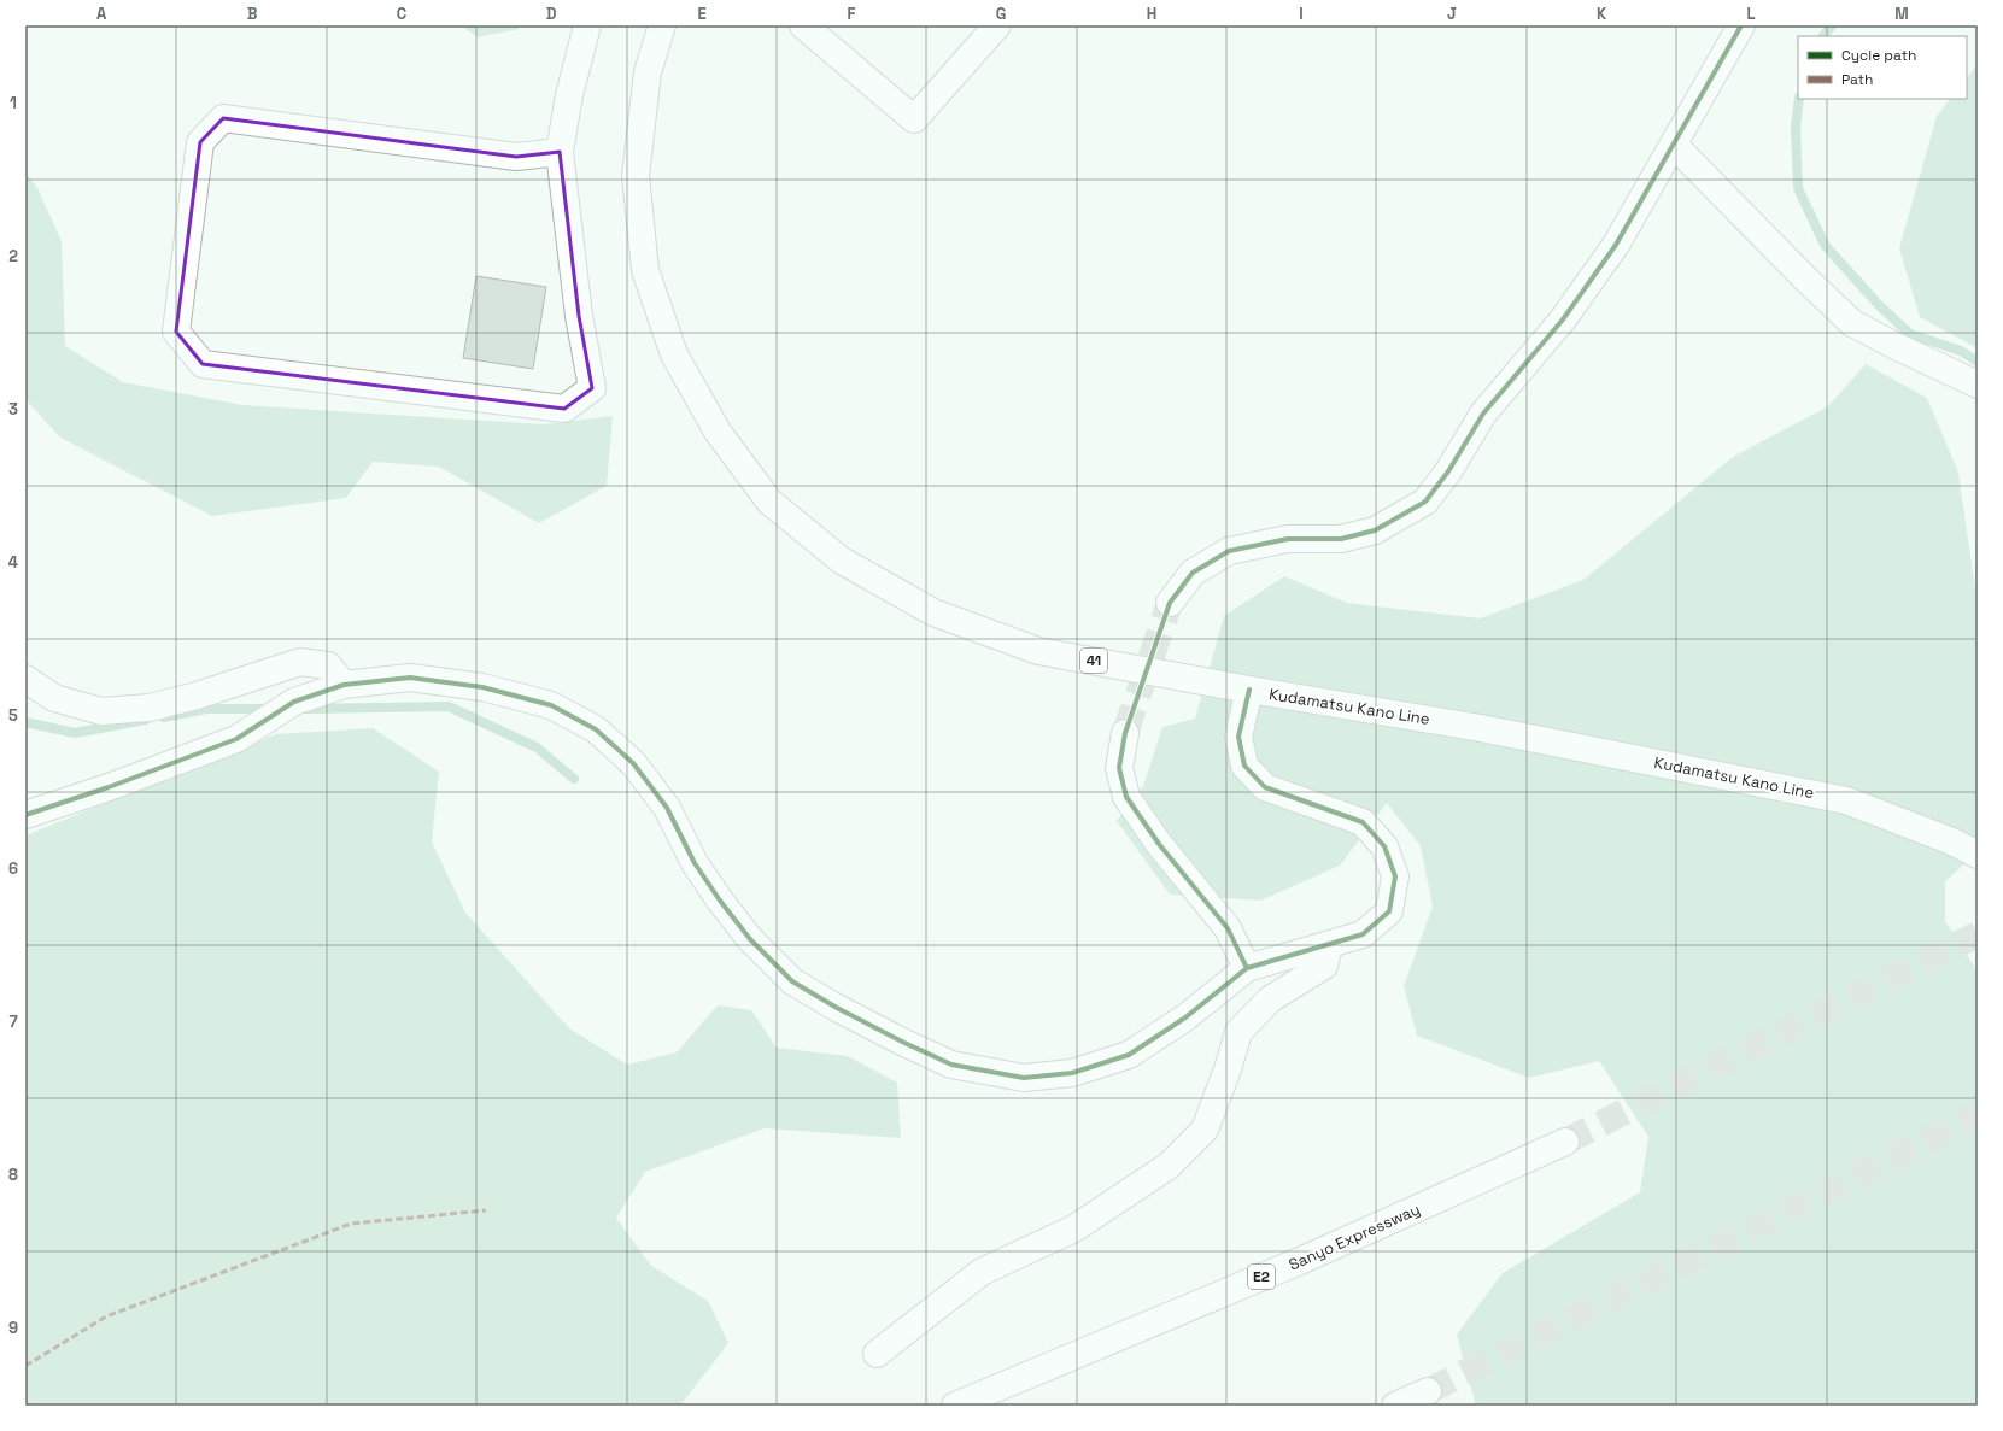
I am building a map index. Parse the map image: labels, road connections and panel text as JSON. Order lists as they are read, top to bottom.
{
  "streets": {
    "main road": [
      "41",
      "Kudamatsu Kano Line",
      "Sanyo Expressway",
      "E2"
    ]
  },
  "legend": ["Cycle path", "Path"],
  "grid": {
    "columns": [
      "A",
      "B",
      "C",
      "D",
      "E",
      "F",
      "G",
      "H",
      "I",
      "J",
      "K",
      "L",
      "M"
    ],
    "rows": [
      "1",
      "2",
      "3",
      "4",
      "5",
      "6",
      "7",
      "8",
      "9"
    ]
  }
}
